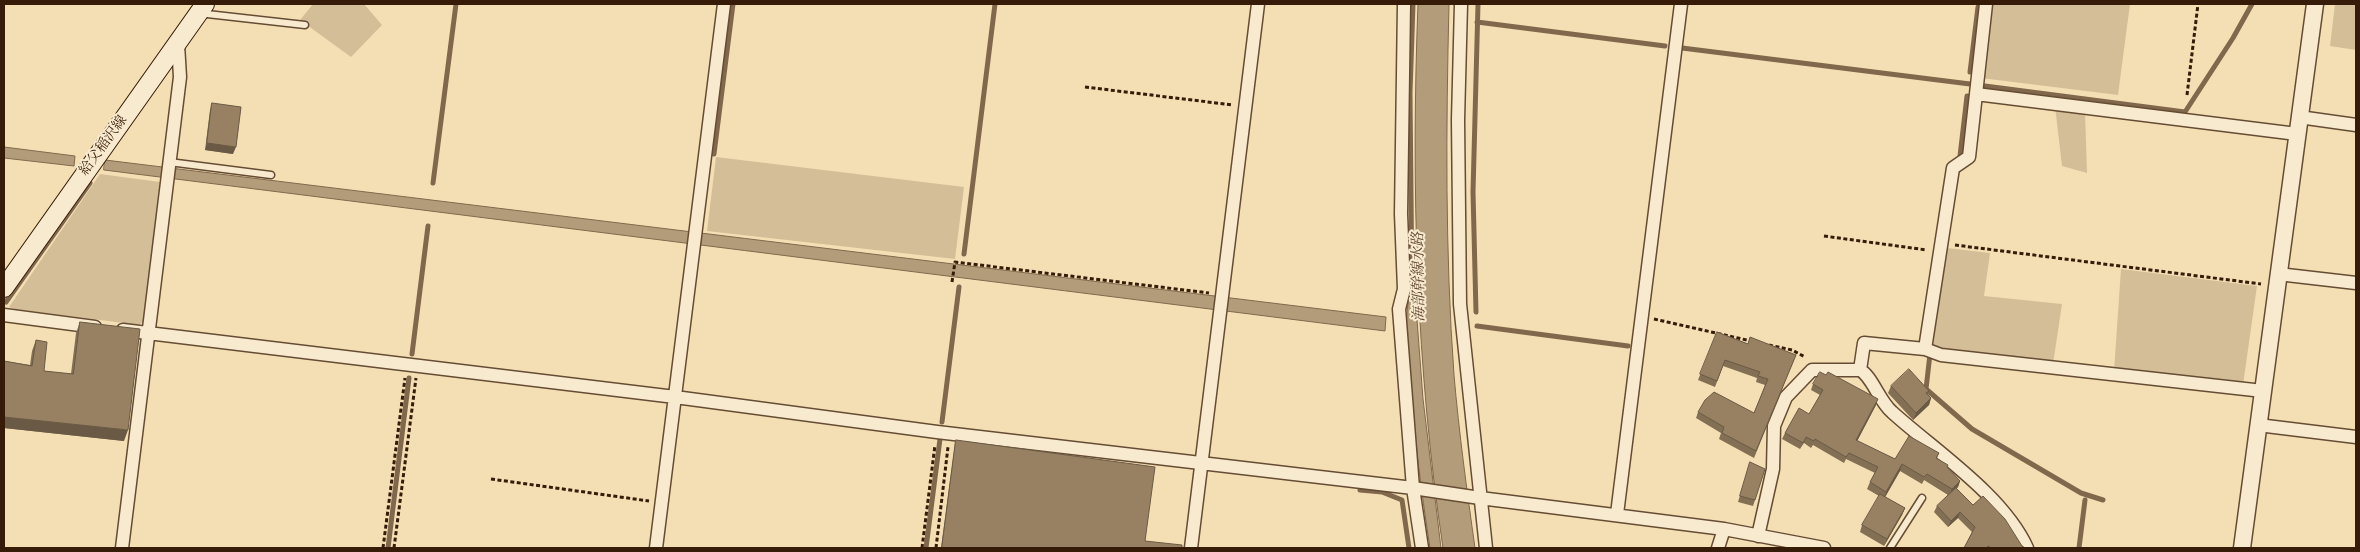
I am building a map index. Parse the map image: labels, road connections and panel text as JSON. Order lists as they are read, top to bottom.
{
  "streets": {
    "main road": ["給父稲沢線"]
  },
  "water": ["海部幹線水路"]
}
